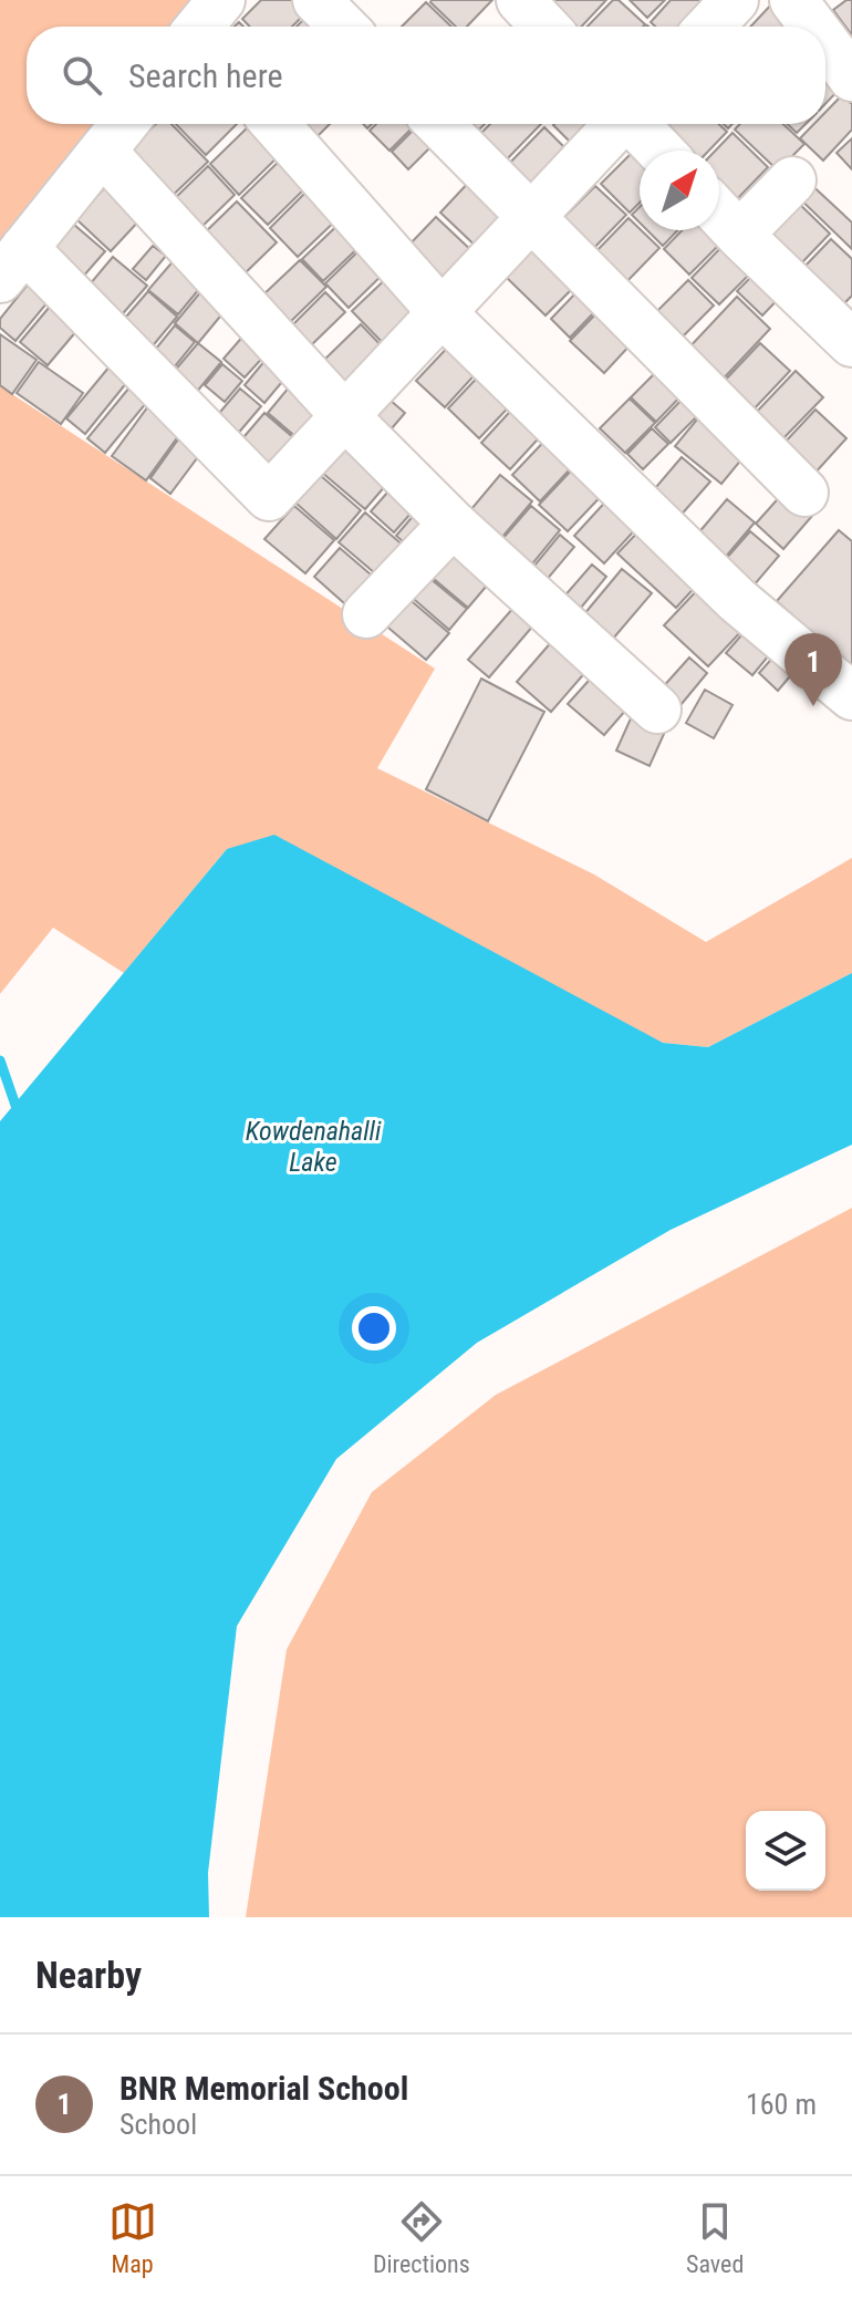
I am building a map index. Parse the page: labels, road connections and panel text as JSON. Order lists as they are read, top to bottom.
{
  "water": ["Kowdenahalli Lake"],
  "north": "top right",
  "page": {
    "search": "Search here",
    "pins": "1",
    "heading": "Nearby",
    "list": [
      {
        "mark": "1",
        "name": "BNR Memorial School",
        "note": "School",
        "value": "160 m"
      }
    ],
    "nav": ["Map", "Directions", "Saved"]
  }
}
